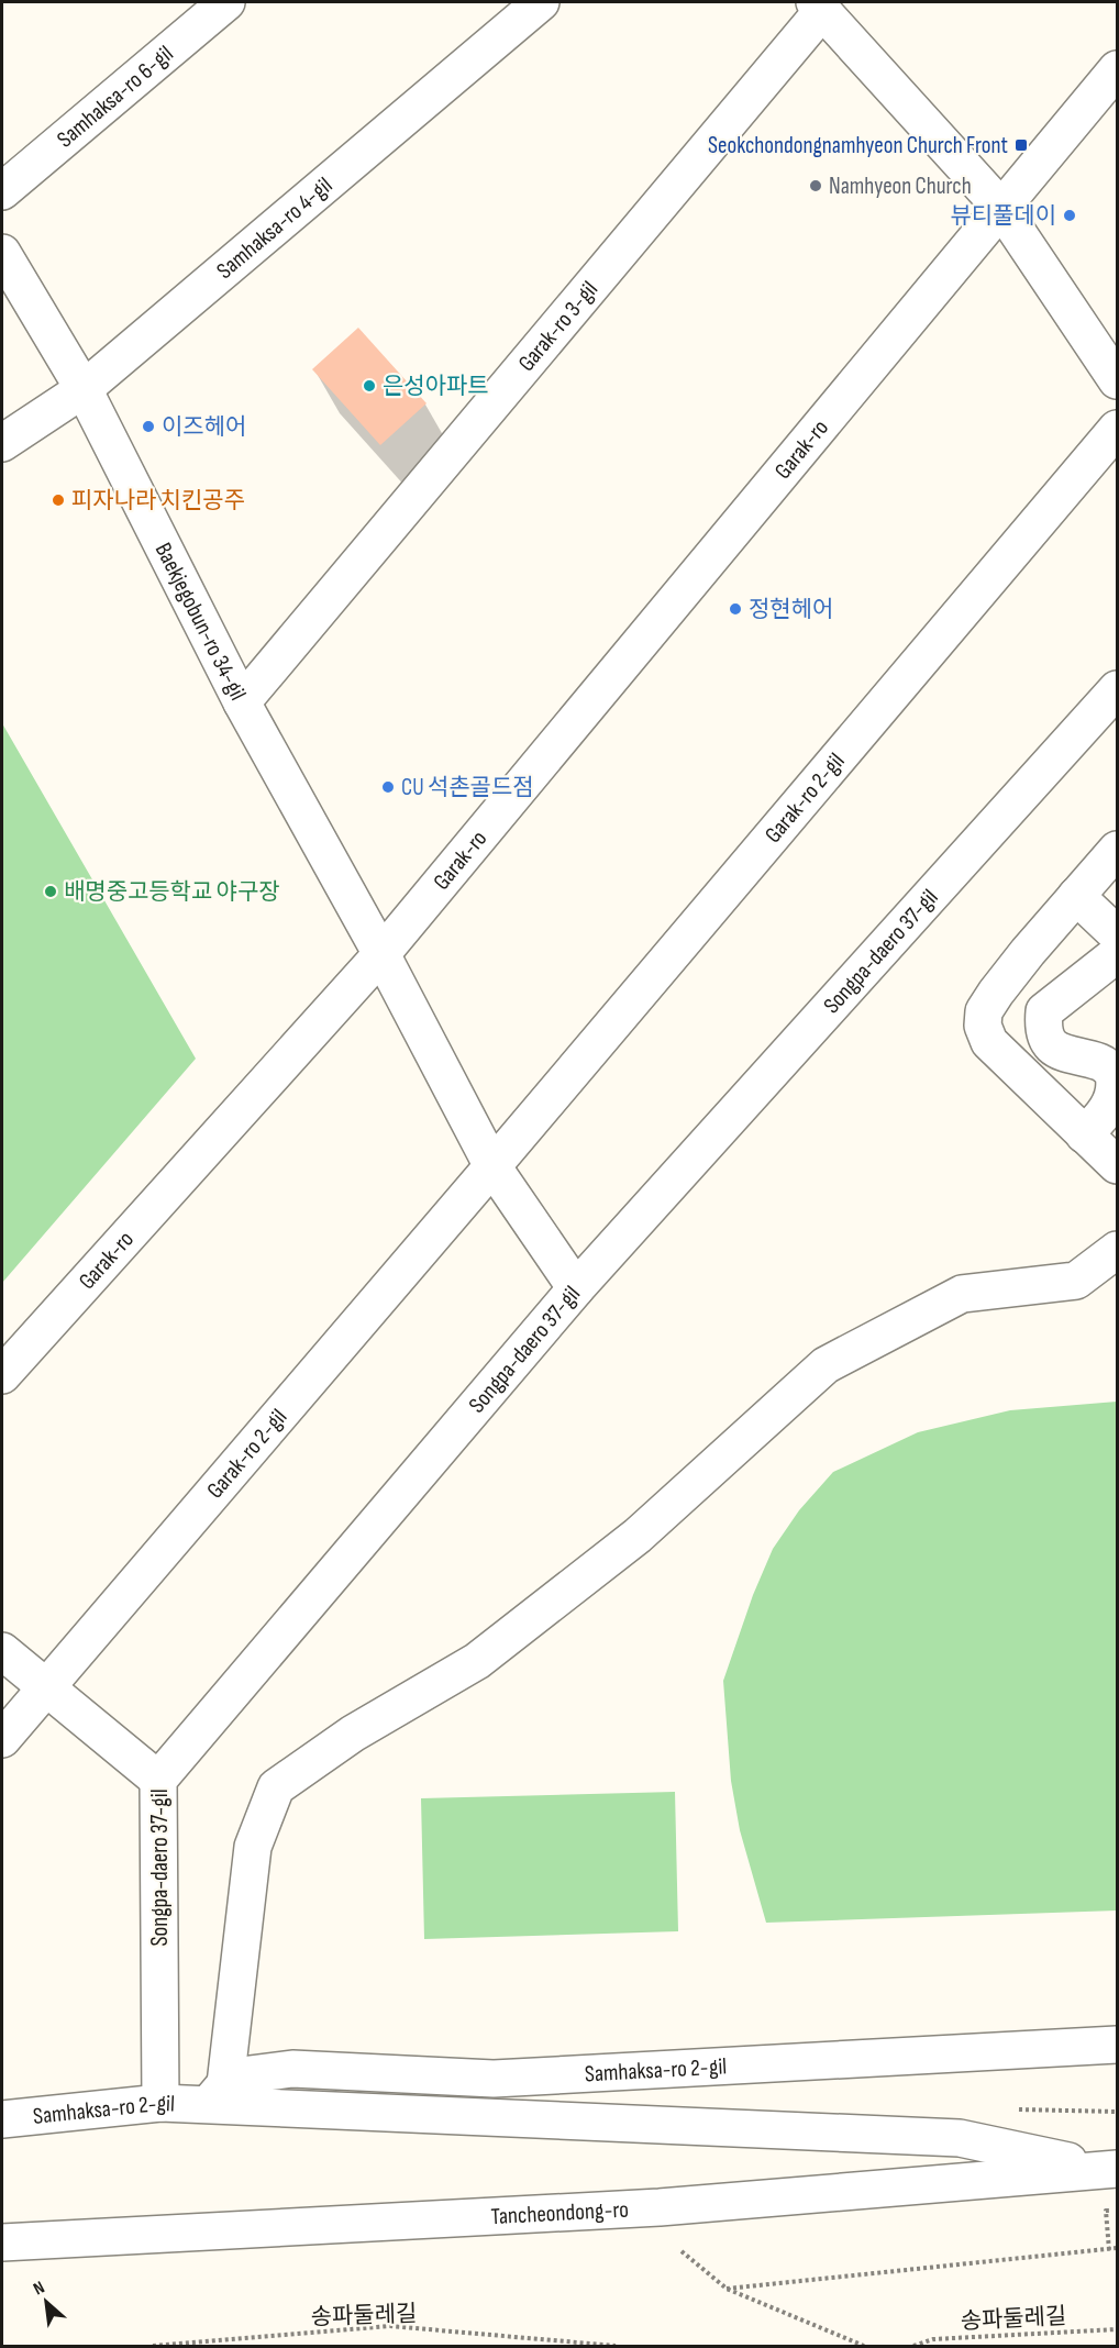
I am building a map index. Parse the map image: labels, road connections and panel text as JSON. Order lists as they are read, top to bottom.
{
  "streets": {
    "street": [
      "Samhaksa-ro 6-gil",
      "Samhaksa-ro 4-gil",
      "Garak-ro 3-gil",
      "Garak-ro",
      "Baekjegobun-ro 34-gil",
      "Garak-ro 2-gil",
      "Songpa-daero 37-gil",
      "Samhaksa-ro 2-gil",
      "Tancheondong-ro"
    ],
    "path": ["송파둘레길"]
  },
  "crossings": [
    ["Samhaksa-ro 4-gil", "Baekjegobun-ro 34-gil"],
    ["Garak-ro 3-gil", "Garak-ro"],
    ["Garak-ro 3-gil", "Baekjegobun-ro 34-gil"],
    ["Garak-ro", "Baekjegobun-ro 34-gil"],
    ["Songpa-daero 37-gil", "Samhaksa-ro 2-gil"],
    ["Samhaksa-ro 2-gil", "Tancheondong-ro"]
  ],
  "places": {
    "transit": ["Seokchondongnamhyeon Church Front"],
    "other": [
      "Namhyeon Church",
      "뷰티풀데이",
      "은성아파트",
      "이즈헤어",
      "피자나라 치킨공주",
      "정현헤어",
      "CU 석촌골드점",
      "배명중고등학교 야구장"
    ]
  },
  "north": "top left"
}
